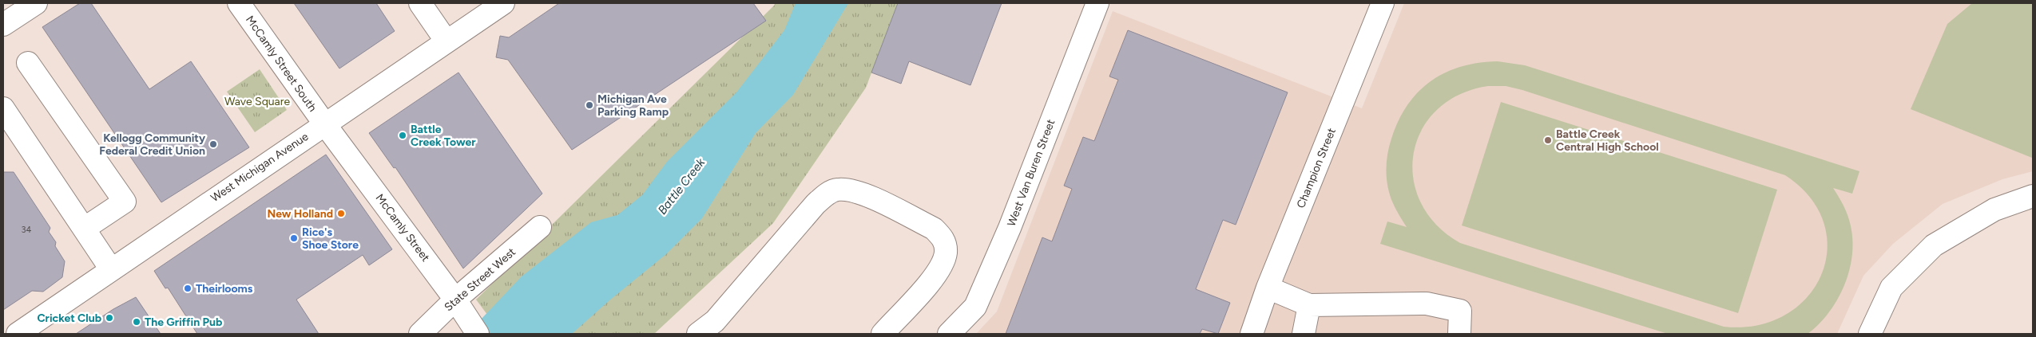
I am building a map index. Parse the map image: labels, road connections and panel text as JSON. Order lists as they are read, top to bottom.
{
  "streets": {
    "street": [
      "McCamly Street South",
      "West Michigan Avenue",
      "Champion Street",
      "West Van Buren Street",
      "McCamly Street",
      "State Street West"
    ]
  },
  "crossings": [
    ["McCamly Street South", "West Michigan Avenue"],
    ["McCamly Street South", "McCamly Street"],
    ["West Michigan Avenue", "McCamly Street"],
    ["McCamly Street", "State Street West"]
  ],
  "water": ["Battle Creek"],
  "parks": ["Wave Square"],
  "places": [
    "Michigan Ave Parking Ramp",
    "Battle Creek Tower",
    "Battle Creek Central High School",
    "Kellogg Community Federal Credit Union",
    "New Holland",
    "Rice's Shoe Store",
    "Theirlooms",
    "Cricket Club",
    "The Griffin Pub"
  ],
  "house_numbers": ["34"]
}
